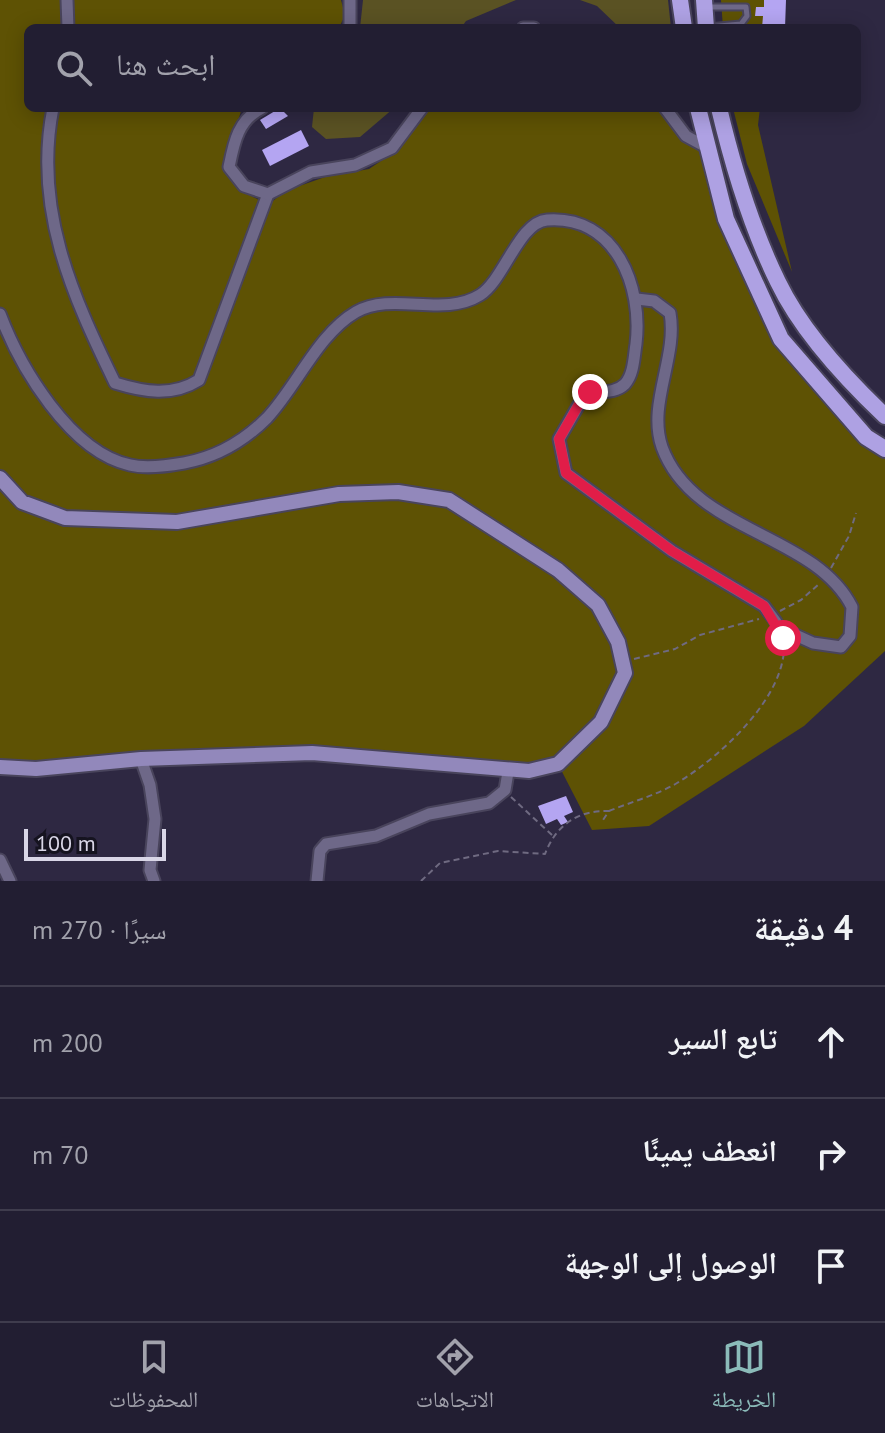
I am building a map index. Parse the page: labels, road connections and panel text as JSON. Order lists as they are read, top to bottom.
{
  "scale_bar": "100 m",
  "page": {
    "search": "ابحث هنا",
    "scale": "100 m",
    "heading": ["4 دقيقة", "سيرًا · 270 m"],
    "list": [
      ["تابع السير", "200 m"],
      ["انعطف يمينًا", "70 m"],
      "الوصول إلى الوجهة"
    ],
    "nav": ["الخريطة", "الاتجاهات", "المحفوظات"]
  }
}
